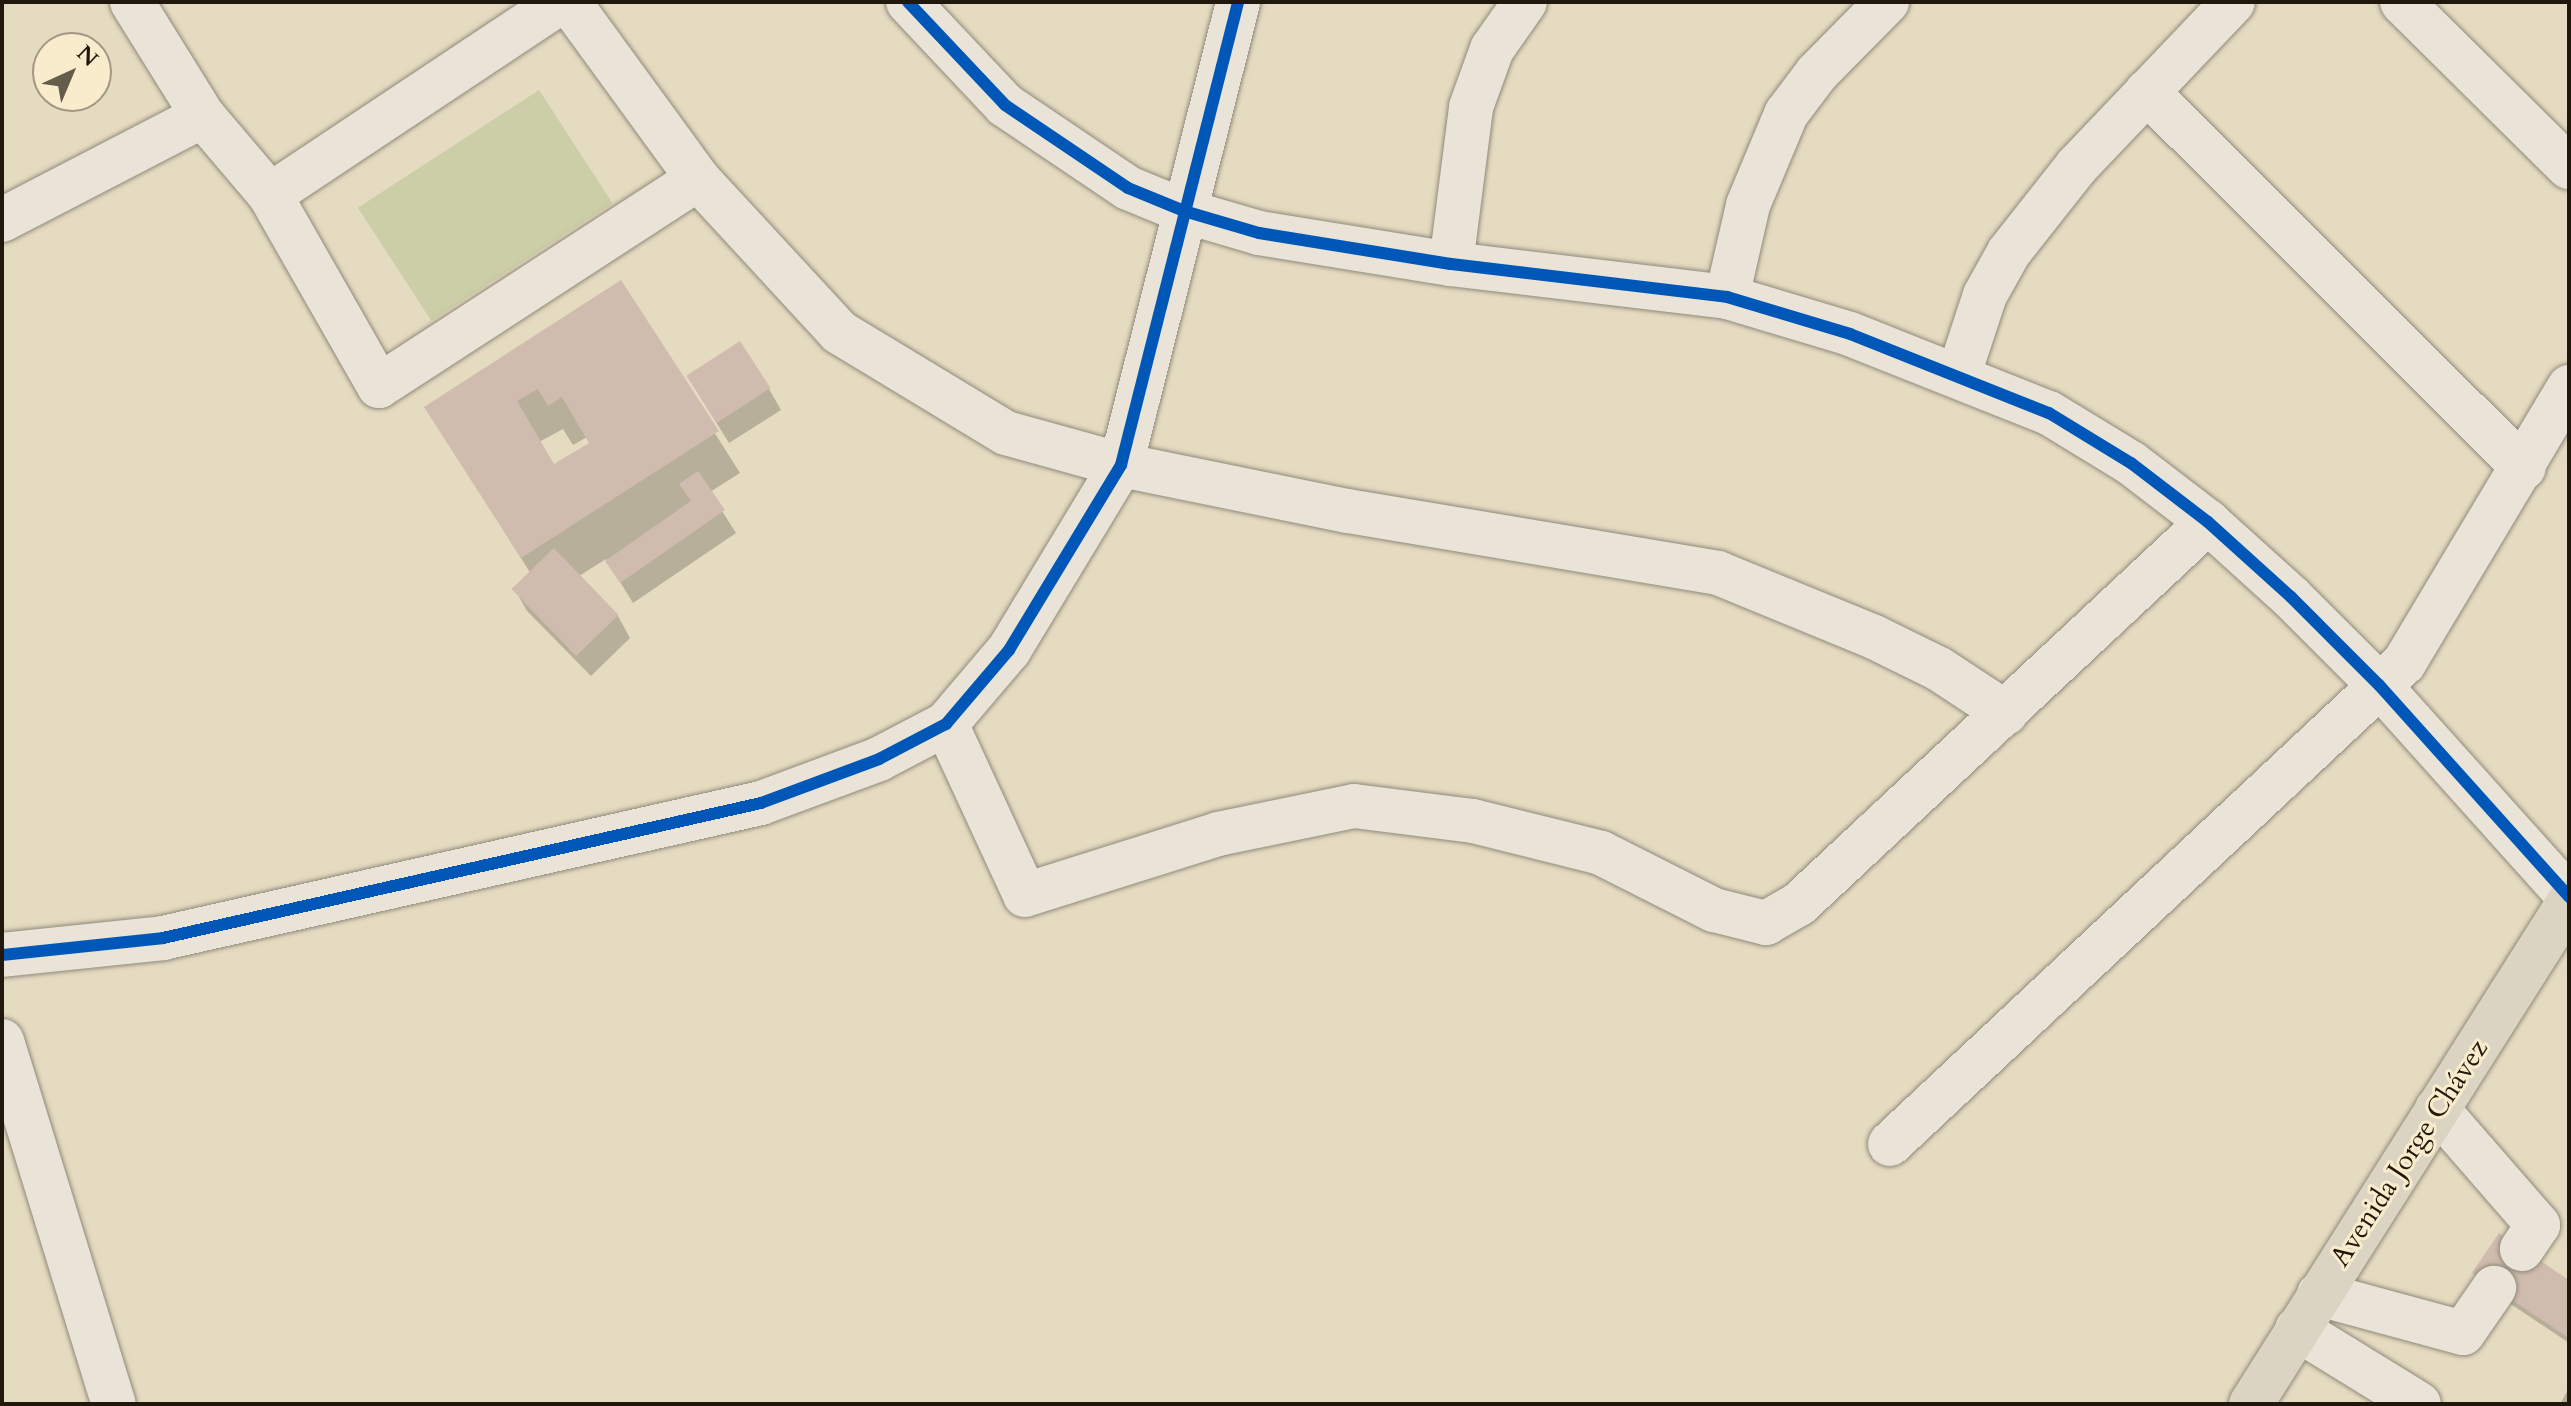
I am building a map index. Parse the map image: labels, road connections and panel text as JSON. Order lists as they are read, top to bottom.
{
  "streets": {
    "main road": ["Avenida Jorge Chávez"]
  },
  "north": "top right"
}
